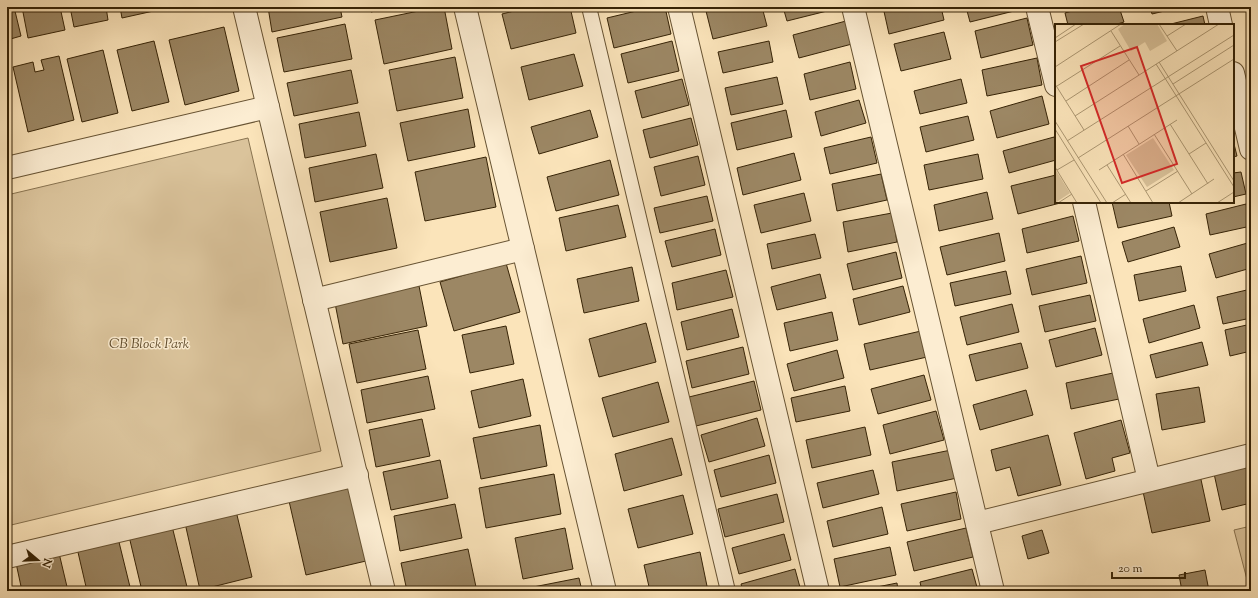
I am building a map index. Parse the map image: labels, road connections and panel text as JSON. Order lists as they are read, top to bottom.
{
  "parks": ["CB Block Park"],
  "scale_bar": "20 m",
  "north": "right"
}
